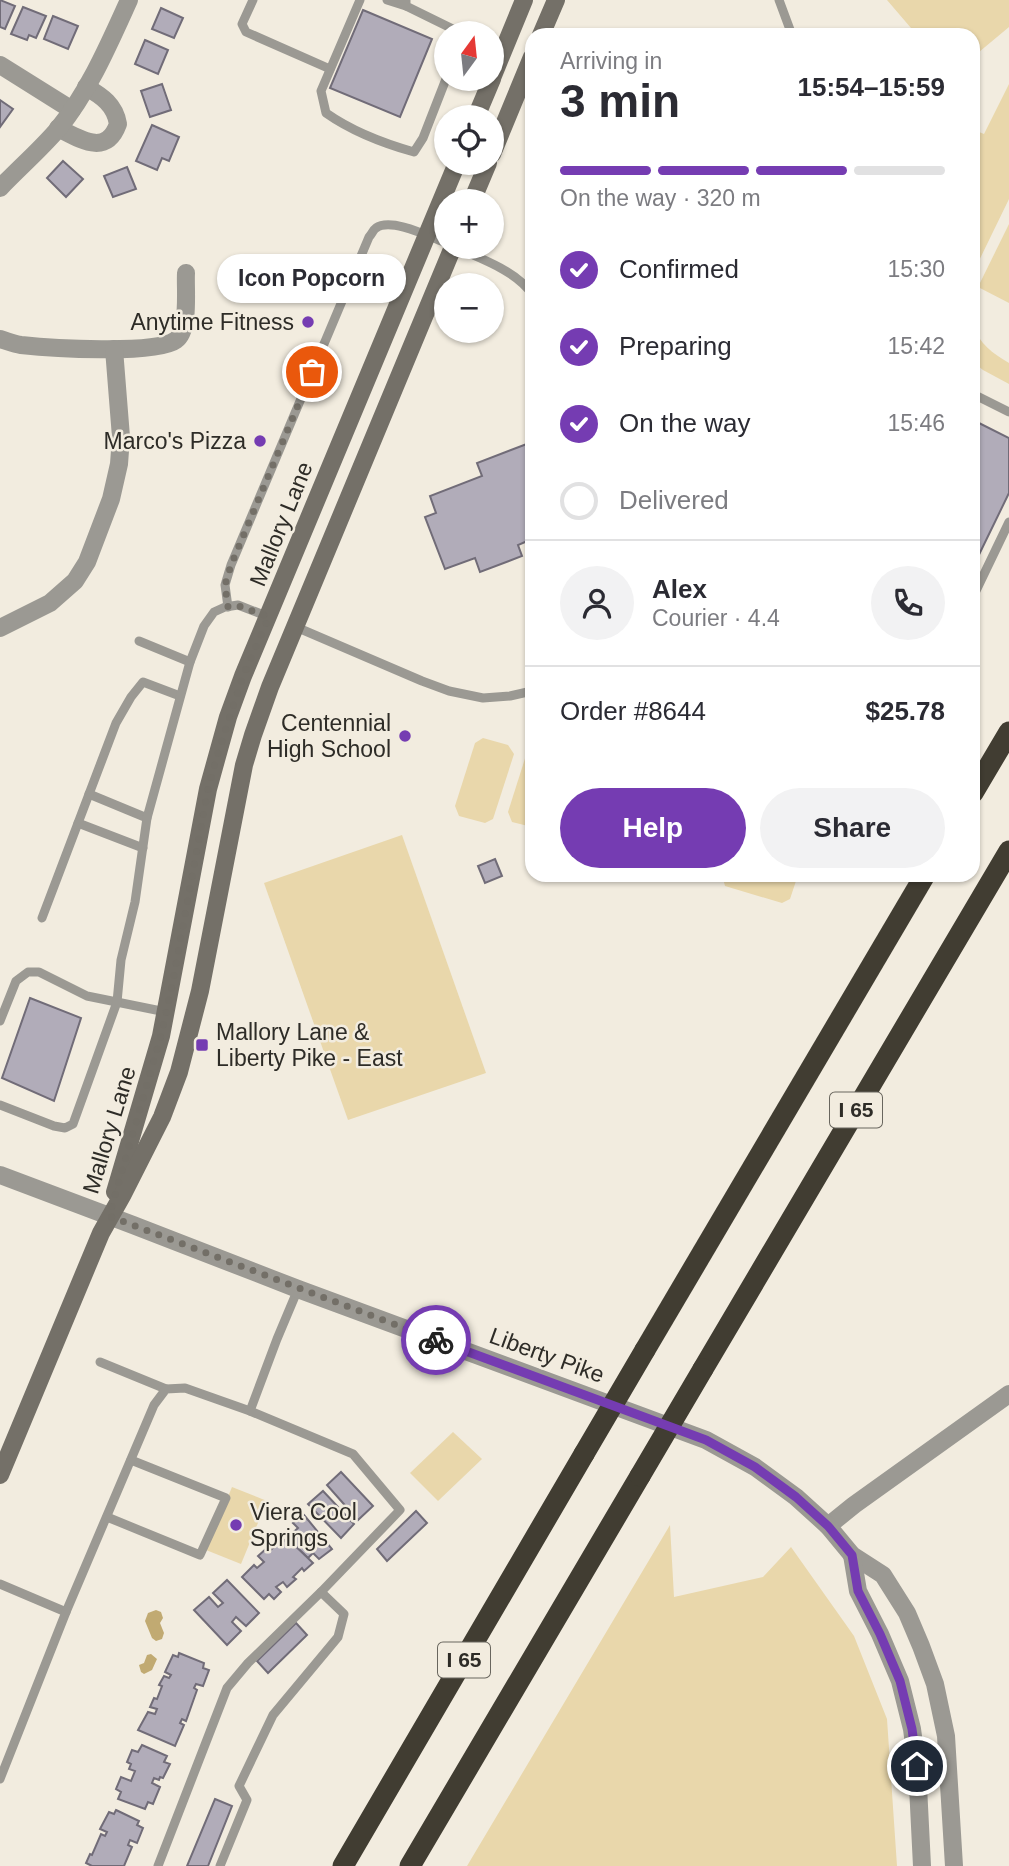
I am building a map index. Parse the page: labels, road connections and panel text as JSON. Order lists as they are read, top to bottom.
{
  "streets": {
    "highway": ["I 65"],
    "main road": ["Mallory Lane"],
    "street": ["Liberty Pike"]
  },
  "crossings": [
    ["Mallory Lane", "Liberty Pike"]
  ],
  "places": {
    "other": [
      "Anytime Fitness",
      "Icon Popcorn",
      "Marco's Pizza",
      "Centennial High School",
      "Viera Cool Springs"
    ],
    "transit": ["Mallory Lane & Liberty Pike - East"]
  },
  "north": "top",
  "page": {
    "map_buttons": ["+", "−"],
    "heading": ["3 min", "Arriving in", "15:54–15:59"],
    "panel": [
      "Alex",
      "Courier · 4.4",
      "Order #8644",
      "$25.78"
    ],
    "bar": "On the way · 320 m",
    "list": [
      ["Confirmed", "15:30"],
      ["Preparing", "15:42"],
      ["On the way", "15:46"],
      "Delivered"
    ],
    "bubble": "Icon Popcorn",
    "buttons": ["Help", "Share"]
  }
}
